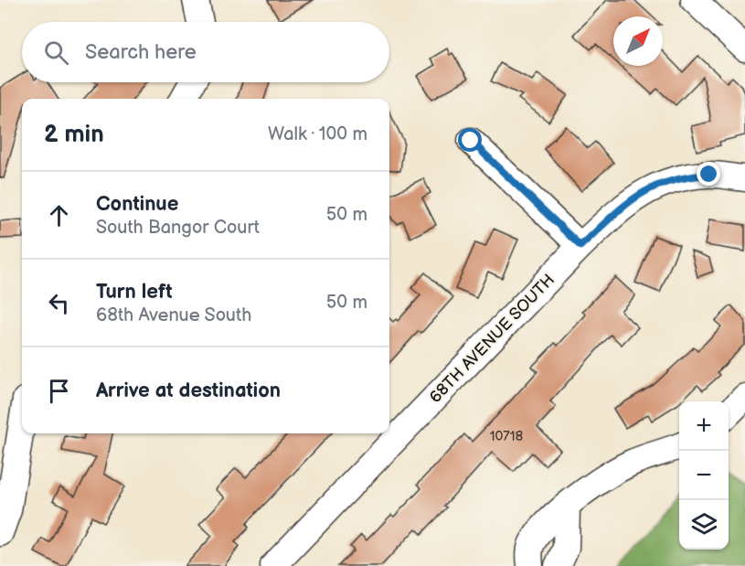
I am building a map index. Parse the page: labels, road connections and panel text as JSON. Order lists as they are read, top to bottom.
{
  "streets": {
    "street": ["68TH AVENUE SOUTH"]
  },
  "house_numbers": ["10718"],
  "north": "top right",
  "page": {
    "search": "Search here",
    "heading": ["2 min", "Walk · 100 m"],
    "list": [
      ["Continue", "South Bangor Court", "50 m"],
      ["Turn left", "68th Avenue South", "50 m"],
      "Arrive at destination"
    ],
    "map_buttons": ["+", "−"]
  }
}
